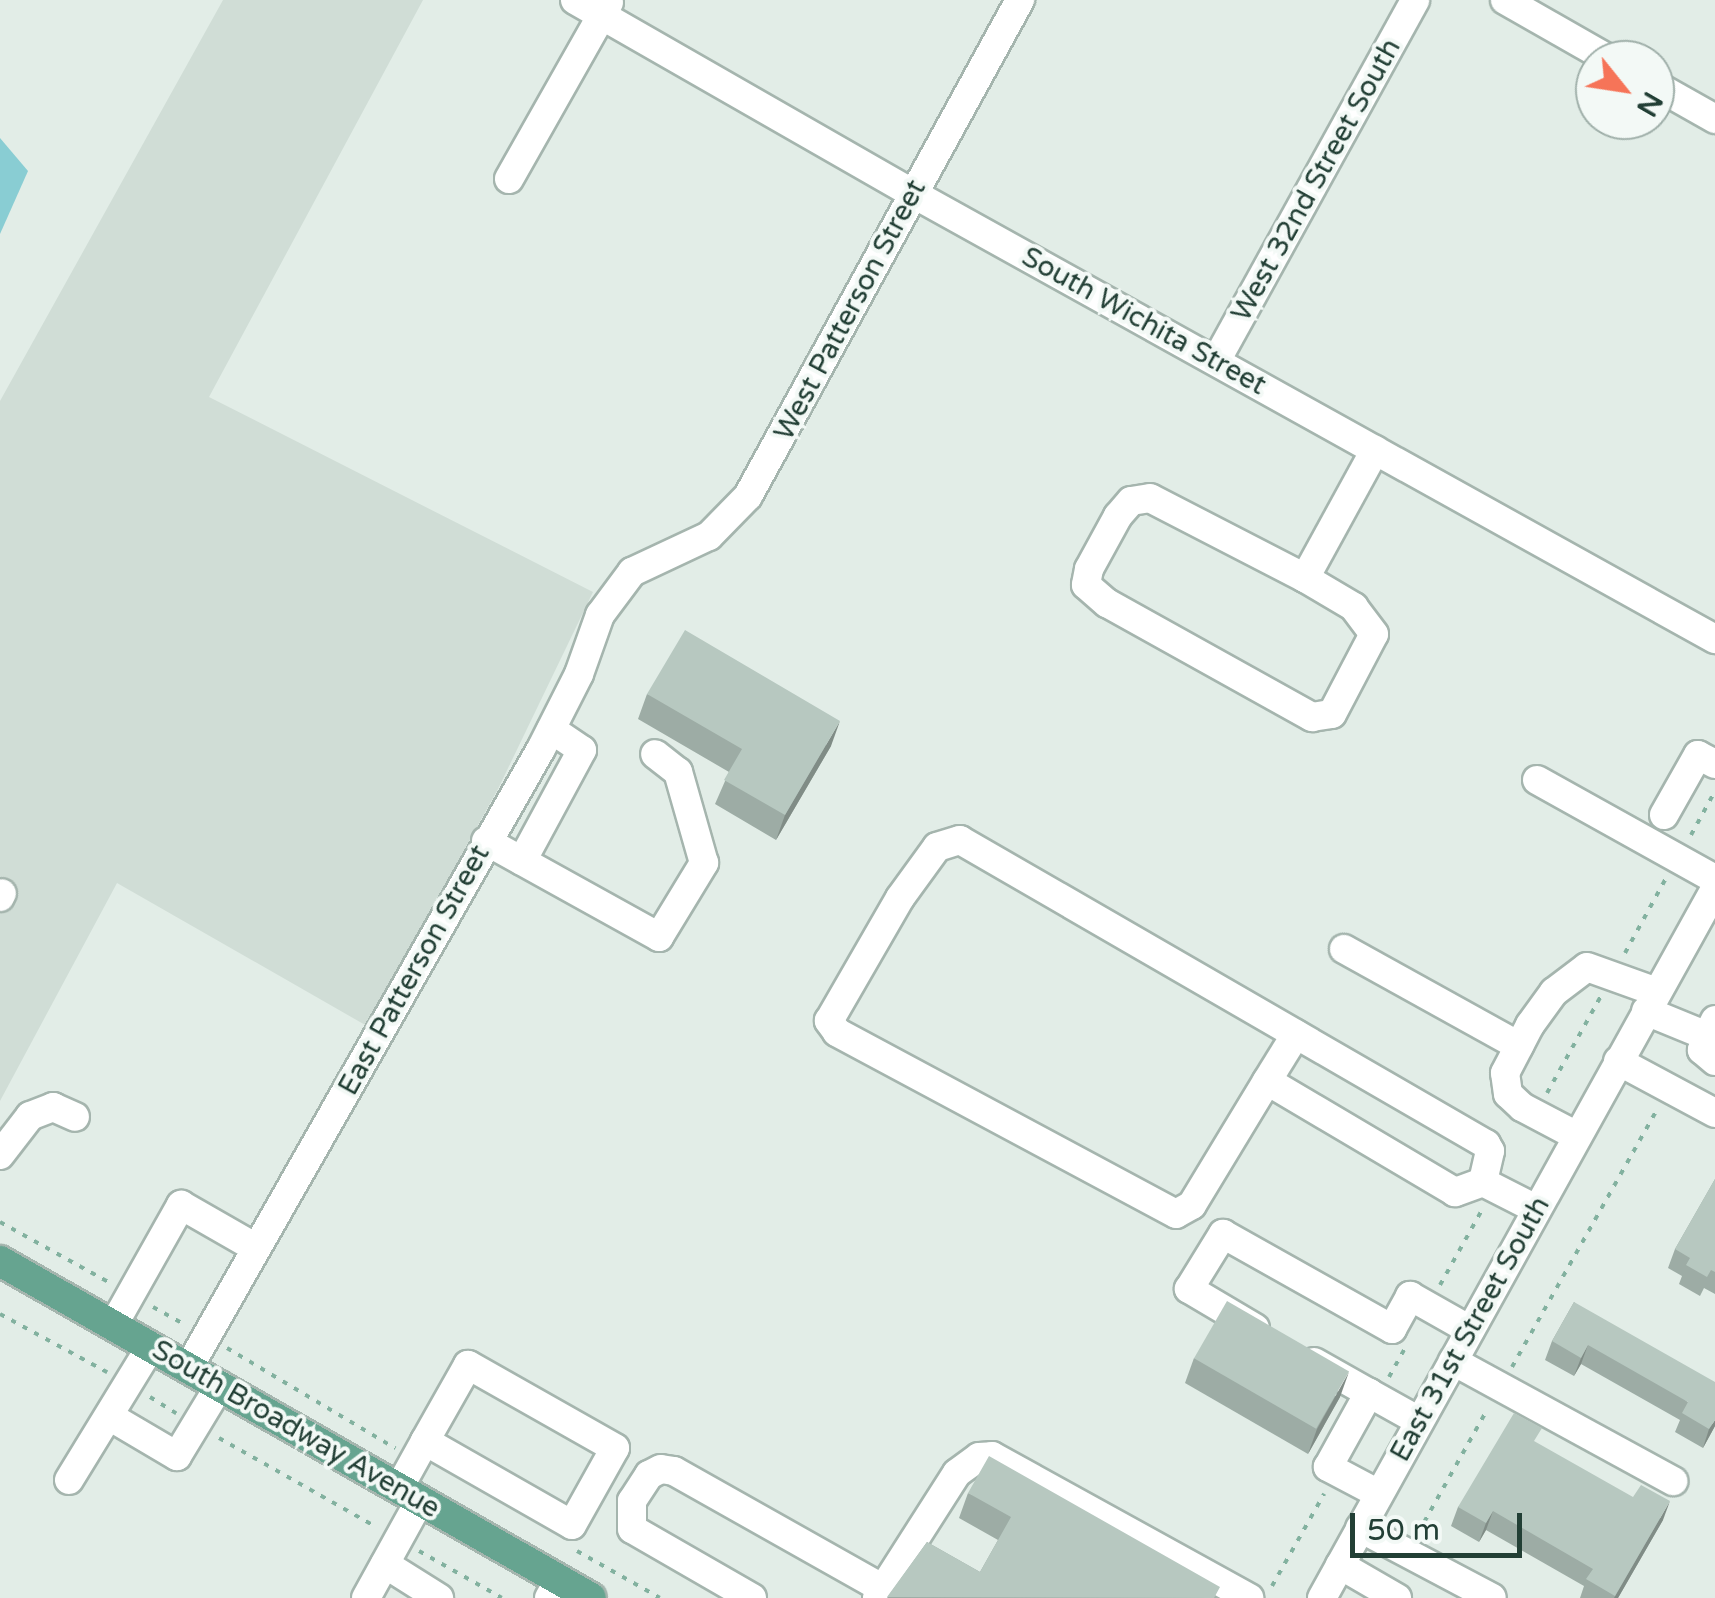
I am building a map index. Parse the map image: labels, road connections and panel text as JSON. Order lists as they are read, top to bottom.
{
  "streets": {
    "main road": ["South Broadway Avenue"],
    "street": [
      "West 32nd Street South",
      "West Patterson Street",
      "South Wichita Street",
      "East Patterson Street",
      "East 31st Street South"
    ]
  },
  "crossings": [
    ["West 32nd Street South", "South Wichita Street"],
    ["West Patterson Street", "South Wichita Street"],
    ["West Patterson Street", "East Patterson Street"],
    ["East Patterson Street", "South Broadway Avenue"]
  ],
  "scale_bar": "50 m",
  "north": "bottom right"
}
